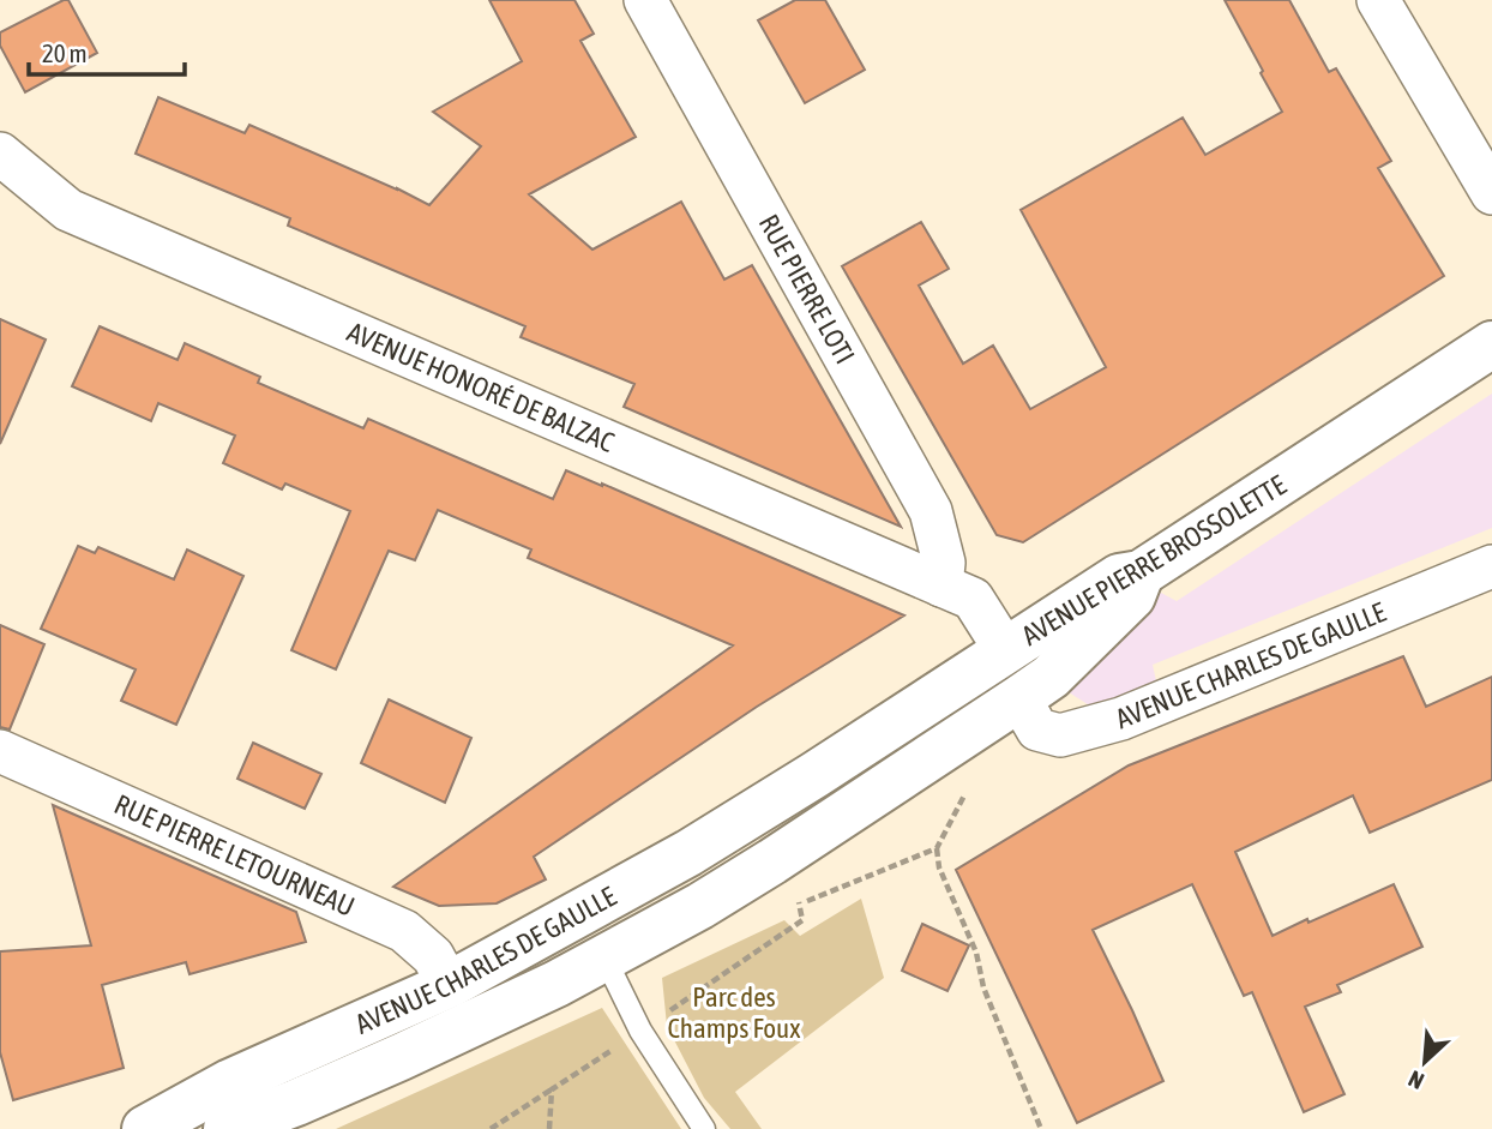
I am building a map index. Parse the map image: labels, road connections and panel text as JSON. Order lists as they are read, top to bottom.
{
  "streets": {
    "main road": ["AVENUE PIERRE BROSSOLETTE", "AVENUE CHARLES DE GAULLE"],
    "street": ["RUE PIERRE LOTI", "AVENUE HONORÉ DE BALZAC", "RUE PIERRE LETOURNEAU"]
  },
  "crossings": [
    ["RUE PIERRE LOTI", "AVENUE HONORÉ DE BALZAC"],
    ["RUE PIERRE LOTI", "AVENUE PIERRE BROSSOLETTE"],
    ["AVENUE PIERRE BROSSOLETTE", "AVENUE CHARLES DE GAULLE"],
    ["AVENUE CHARLES DE GAULLE", "RUE PIERRE LETOURNEAU"]
  ],
  "parks": ["Parc des Champs Foux"],
  "scale_bar": "20 m",
  "north": "bottom left"
}
